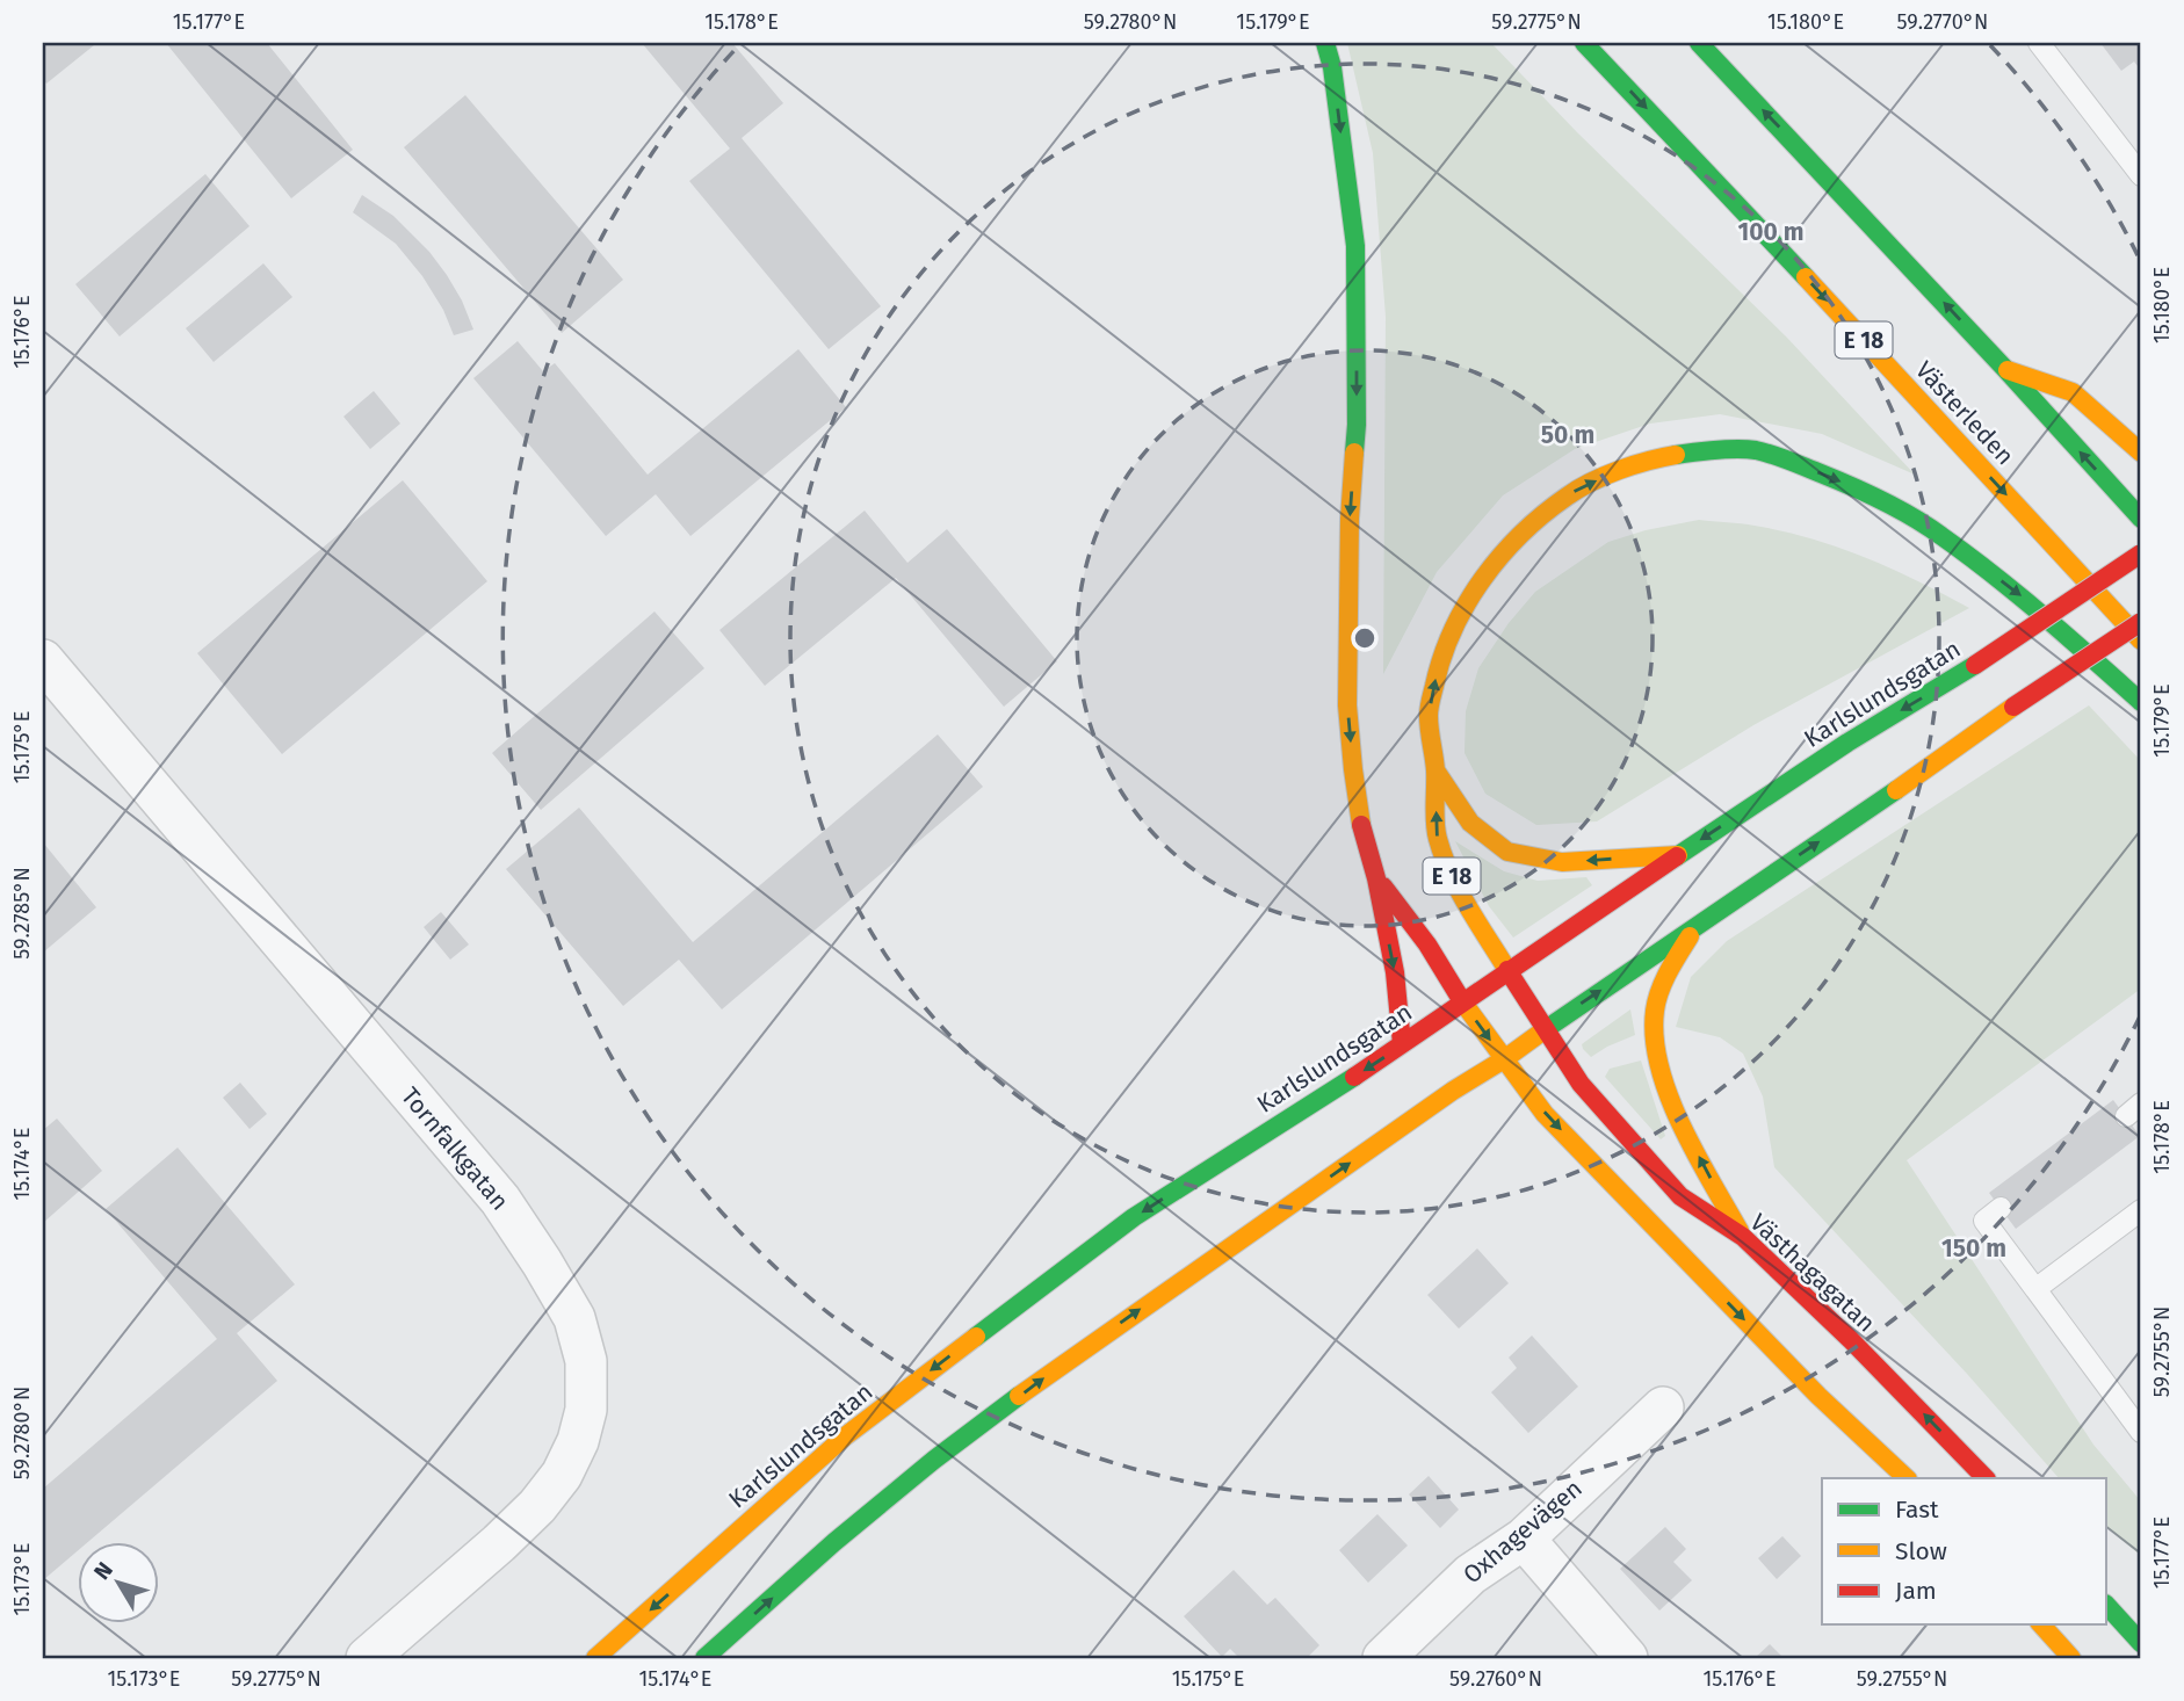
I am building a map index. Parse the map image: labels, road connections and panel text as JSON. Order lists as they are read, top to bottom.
{
  "streets": {
    "main road": [
      "E 18",
      "Västerleden",
      "Karlslundsgatan",
      "Västhagagatan"
    ],
    "street": ["Tornfalkgatan", "Oxhagevägen"]
  },
  "crossings": [
    ["E 18", "Karlslundsgatan"],
    ["E 18", "Västhagagatan"]
  ],
  "legend": ["Fast", "Slow", "Jam"],
  "north": "top left",
  "coordinates": [
    "15.177°E",
    "15.178°E",
    "59.2780°N",
    "15.179°E",
    "59.2775°N",
    "15.180°E",
    "59.2770°N",
    "15.176°E",
    "15.175°E",
    "59.2785°N",
    "15.174°E",
    "59.2755°N",
    "15.173°E",
    "59.2760°N"
  ],
  "rings": ["100 m", "50 m", "150 m"]
}
